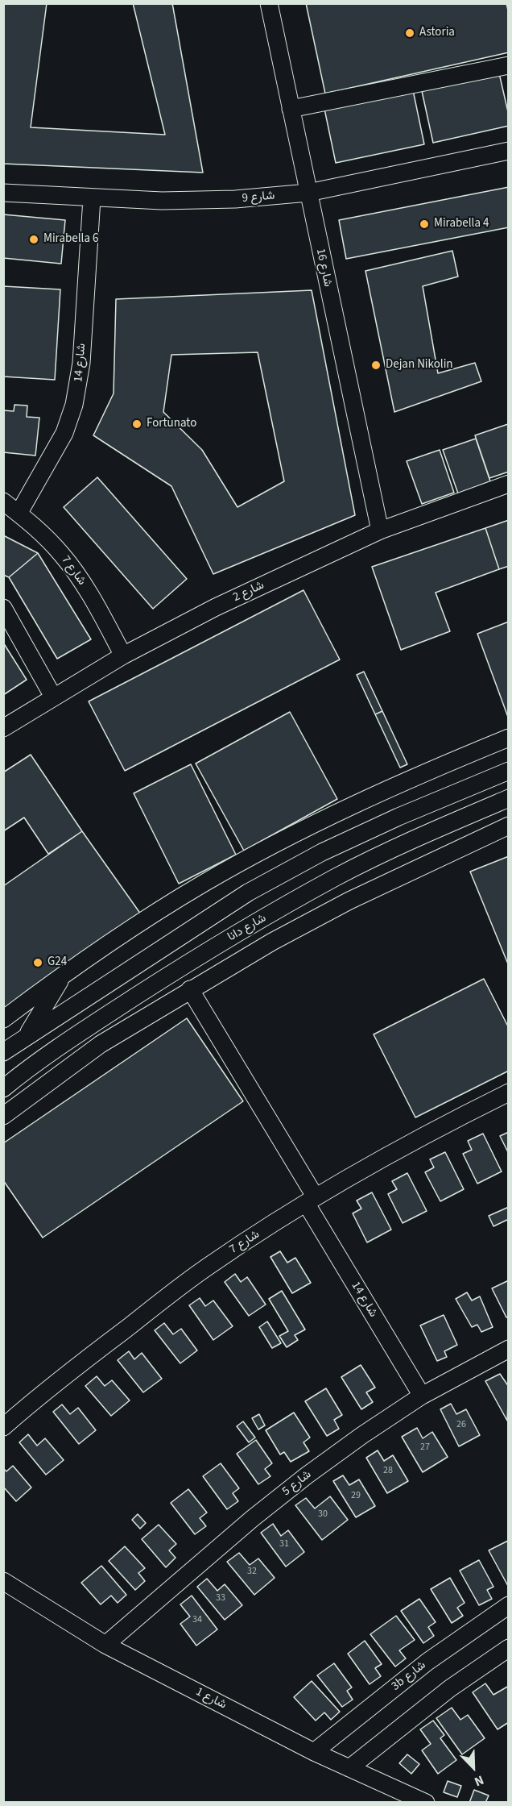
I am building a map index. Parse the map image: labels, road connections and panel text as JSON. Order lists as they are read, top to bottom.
{
  "streets": {
    "street": [
      "شارع 9",
      "شارع 16",
      "شارع 14",
      "شارع 7",
      "شارع 2",
      "شارع دانا",
      "شارع 5",
      "3b شارع",
      "شارع 1"
    ]
  },
  "crossings": [
    ["شارع 9", "شارع 16"],
    ["شارع 9", "شارع 14"],
    ["شارع 16", "شارع 2"],
    ["شارع 14", "شارع 7"],
    ["شارع 14", "شارع 5"],
    ["شارع 7", "شارع 2"],
    ["شارع 5", "شارع 1"],
    ["3b شارع", "شارع 1"]
  ],
  "places": [
    "Astoria",
    "Mirabella 4",
    "Mirabella 6",
    "Dejan Nikolin",
    "Fortunato",
    "G24"
  ],
  "house_numbers": [
    "26",
    "27",
    "28",
    "29",
    "30",
    "31",
    "32",
    "33",
    "34"
  ],
  "north": "bottom right"
}
